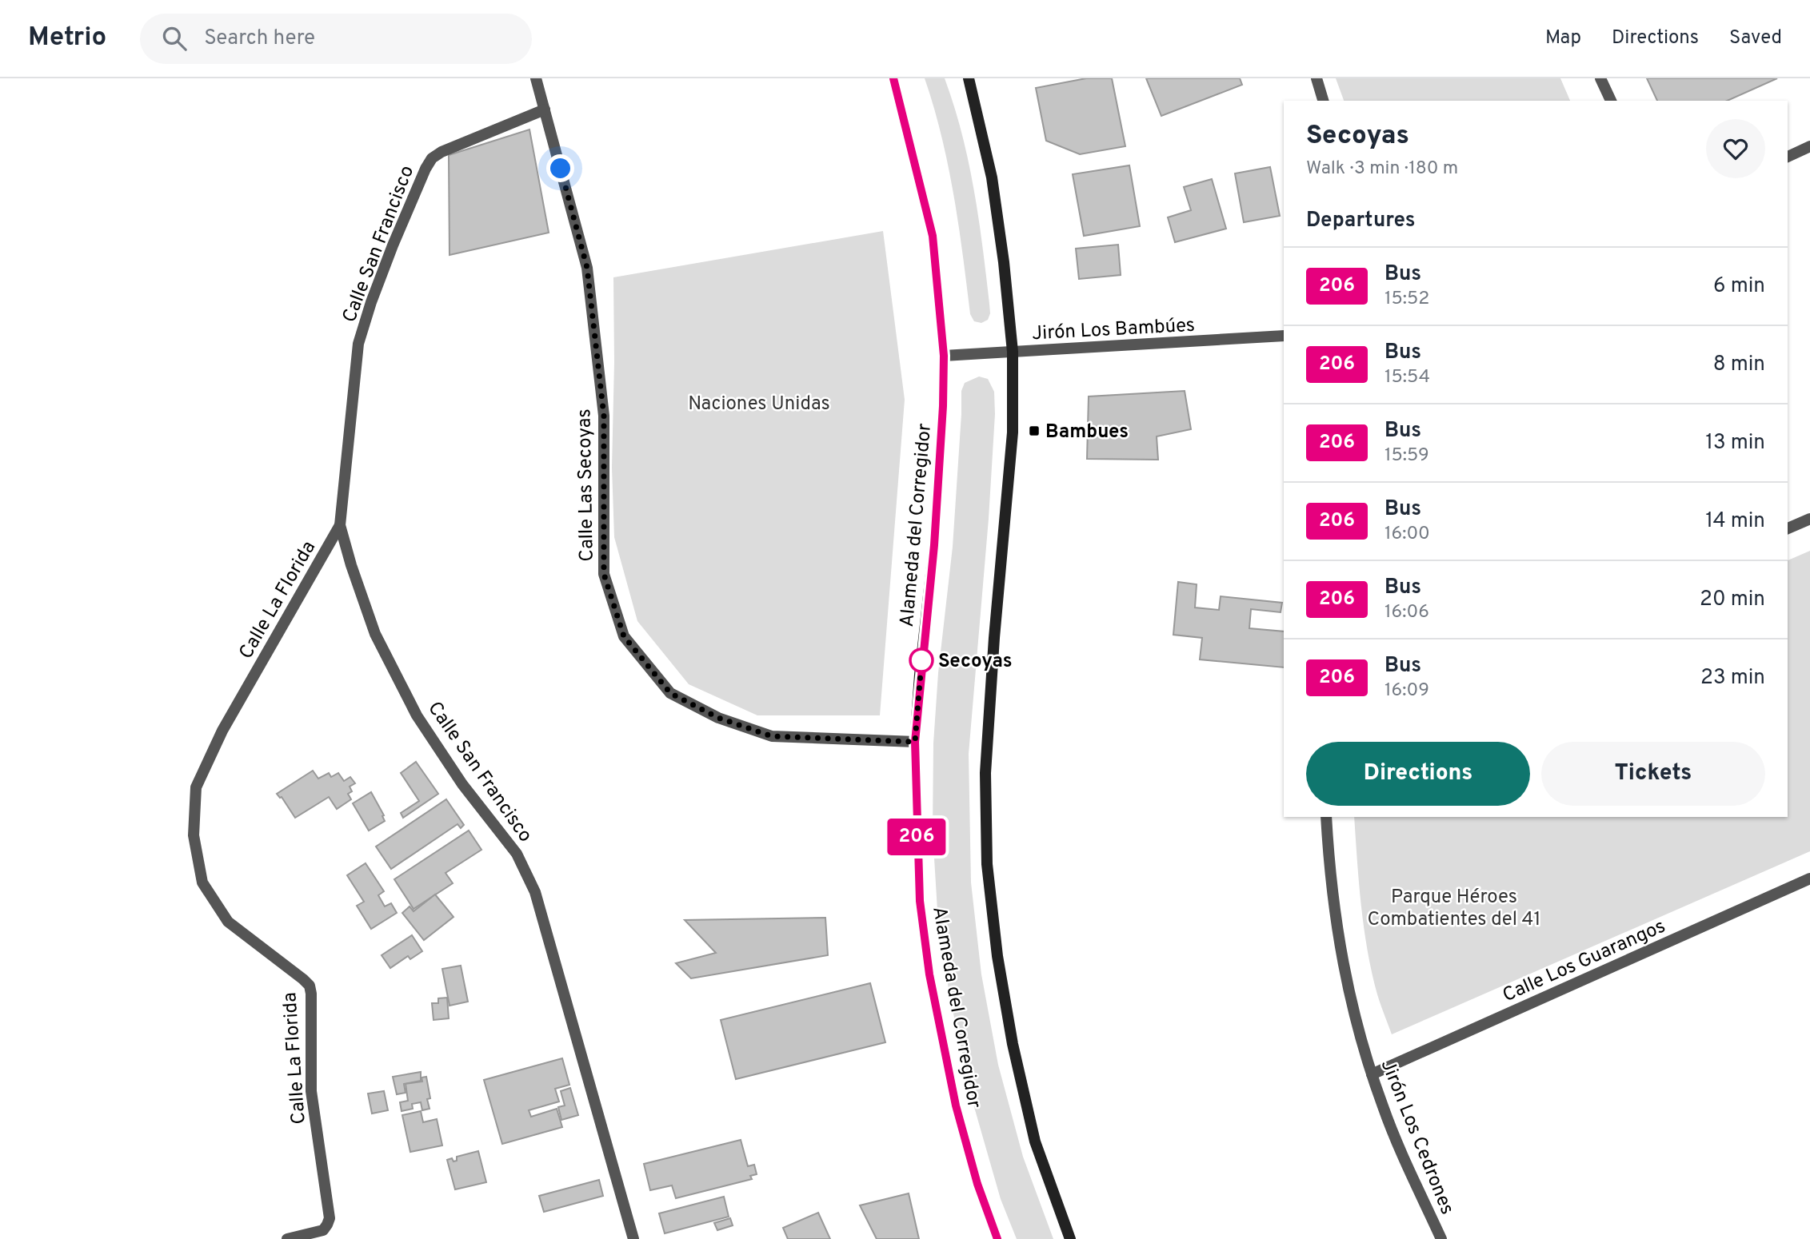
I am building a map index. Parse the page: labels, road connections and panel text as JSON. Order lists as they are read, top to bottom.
{
  "streets": {
    "main road": ["Alameda del Corregidor"],
    "street": [
      "Calle San Francisco",
      "Jirón Los Bambúes",
      "Calle Las Secoyas",
      "Calle La Florida",
      "Calle Los Guarangos",
      "Jirón Los Cedrones"
    ]
  },
  "crossings": [
    ["Calle San Francisco", "Calle Las Secoyas"],
    ["Calle San Francisco", "Calle La Florida"],
    ["Jirón Los Bambúes", "Alameda del Corregidor"],
    ["Calle Las Secoyas", "Alameda del Corregidor"],
    ["Calle Los Guarangos", "Jirón Los Cedrones"]
  ],
  "parks": ["Naciones Unidas", "Parque Héroes Combatientes del 41"],
  "places": {
    "transit": ["Bambues"],
    "other": ["Secoyas"]
  },
  "lines": ["bus line 206"],
  "page": {
    "header": "Metrio",
    "search": "Search here",
    "nav": ["Map", "Directions", "Saved"],
    "on_map": "206",
    "heading": [
      ["Secoyas", "Walk · 3 min · 180 m"],
      "Departures"
    ],
    "list": [
      {
        "mark": "206",
        "name": "Bus",
        "note": "15:52",
        "value": "6 min"
      },
      {
        "mark": "206",
        "name": "Bus",
        "note": "15:54",
        "value": "8 min"
      },
      {
        "mark": "206",
        "name": "Bus",
        "note": "15:59",
        "value": "13 min"
      },
      {
        "mark": "206",
        "name": "Bus",
        "note": "16:00",
        "value": "14 min"
      },
      {
        "mark": "206",
        "name": "Bus",
        "note": "16:06",
        "value": "20 min"
      },
      {
        "mark": "206",
        "name": "Bus",
        "note": "16:09",
        "value": "23 min"
      }
    ],
    "buttons": ["Directions", "Tickets"]
  }
}
